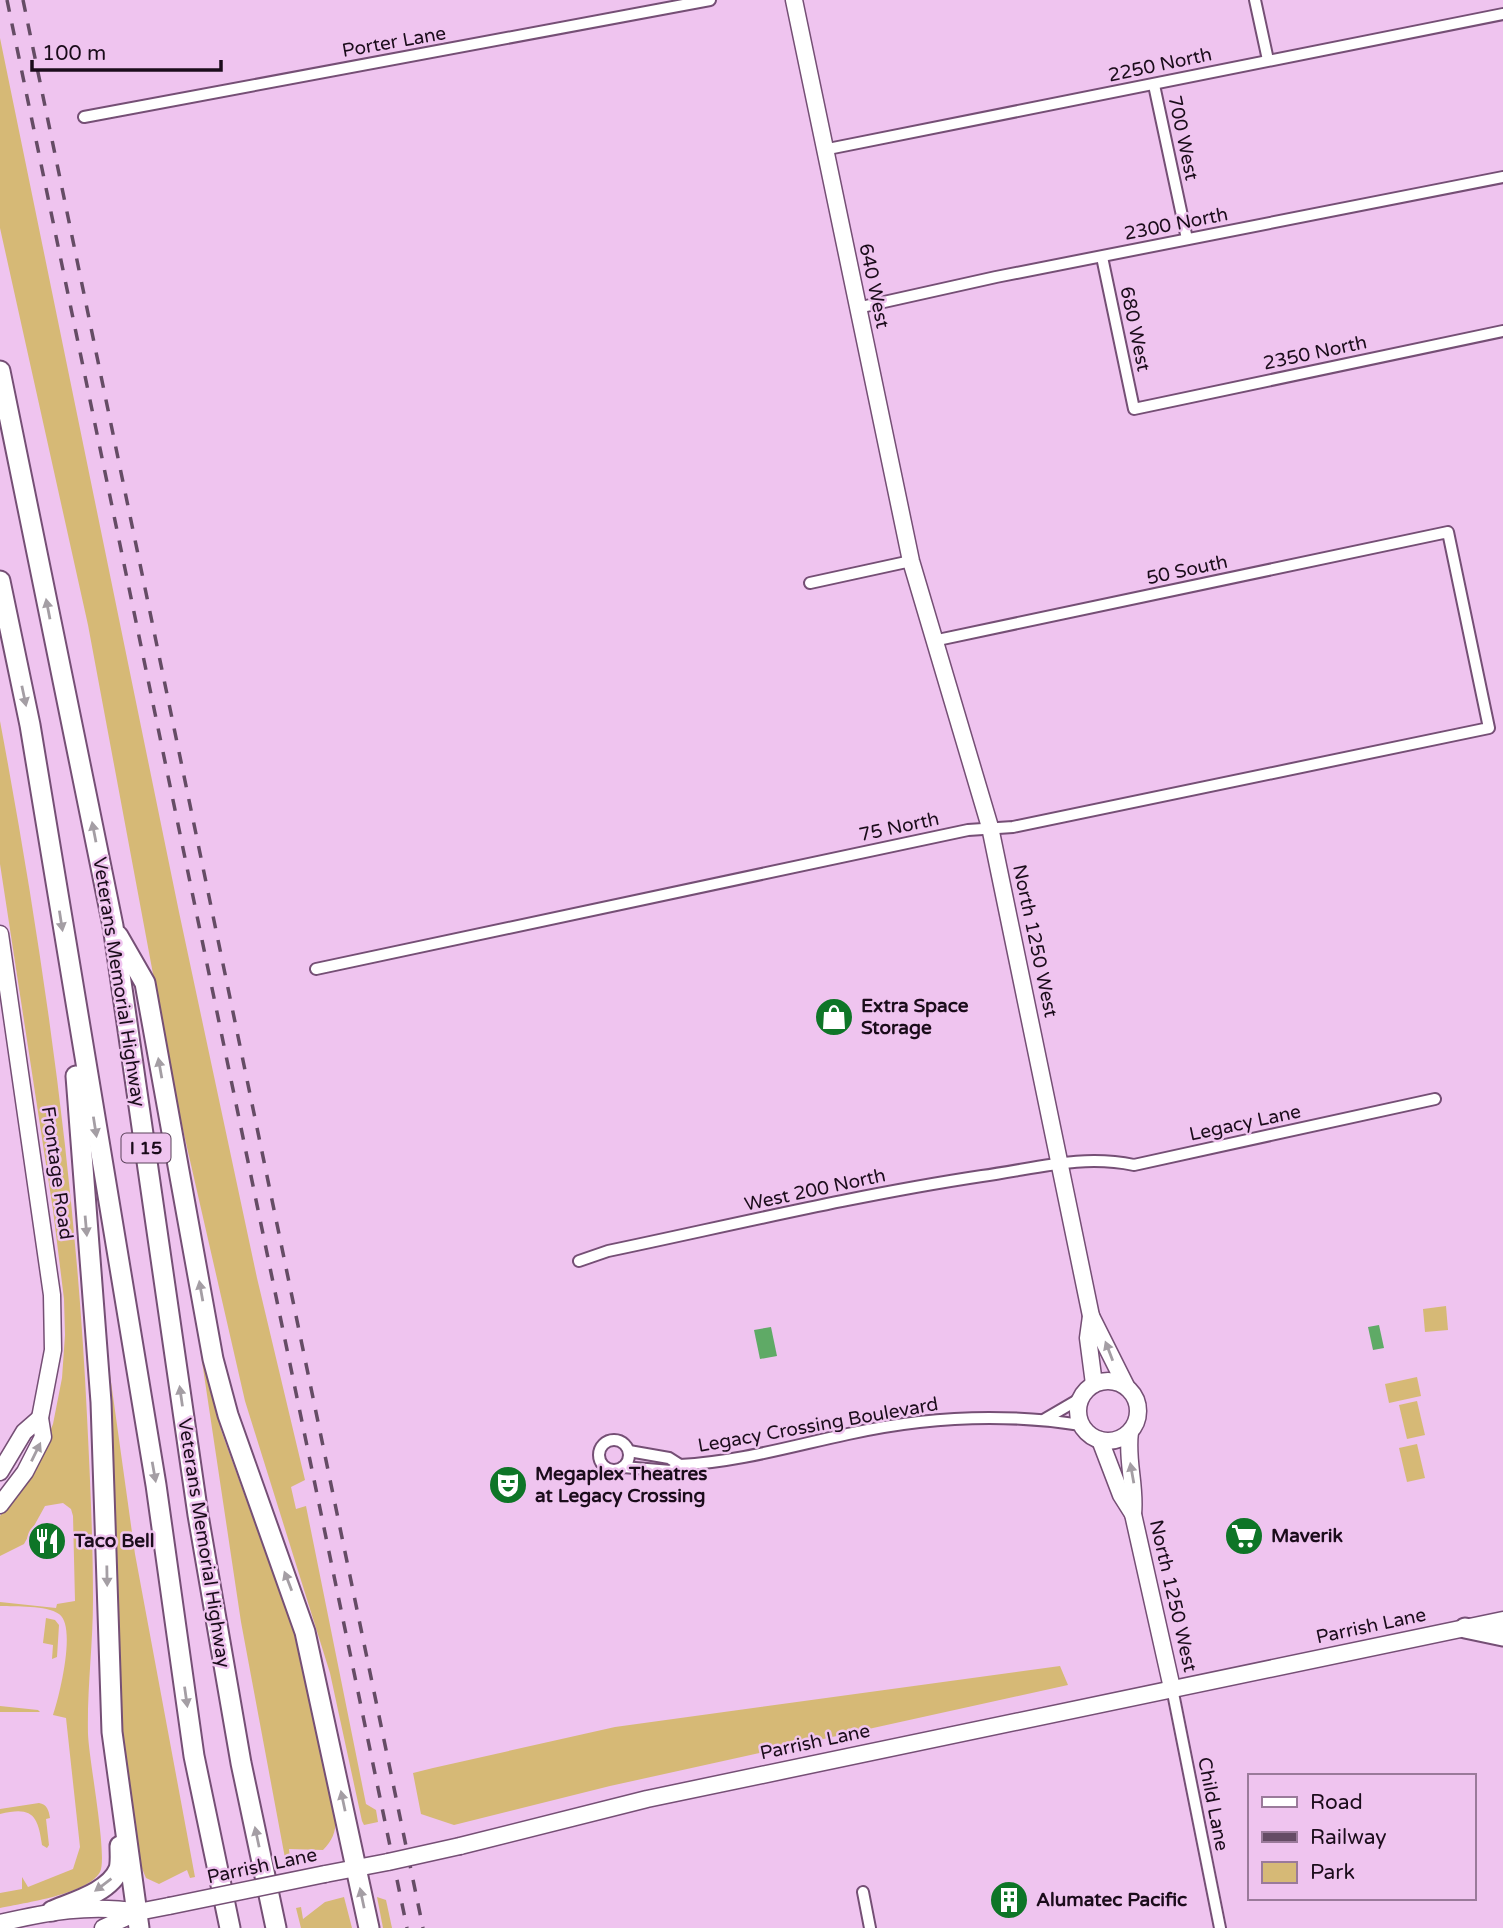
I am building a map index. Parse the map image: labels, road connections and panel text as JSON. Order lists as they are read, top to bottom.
{
  "streets": {
    "highway": ["Veterans Memorial Highway", "I 15"],
    "street": [
      "Porter Lane",
      "2250 North",
      "700 West",
      "2300 North",
      "640 West",
      "680 West",
      "2350 North",
      "50 South",
      "75 North",
      "North 1250 West",
      "Legacy Lane",
      "Frontage Road",
      "West 200 North",
      "Legacy Crossing Boulevard",
      "Parrish Lane",
      "Child Lane"
    ]
  },
  "crossings": [
    ["2250 North", "700 West"],
    ["2250 North", "640 West"],
    ["700 West", "2300 North"],
    ["2300 North", "640 West"],
    ["2300 North", "680 West"],
    ["640 West", "North 1250 West"],
    ["680 West", "2350 North"],
    ["50 South", "75 North"],
    ["50 South", "North 1250 West"],
    ["75 North", "North 1250 West"],
    ["North 1250 West", "Legacy Lane"],
    ["North 1250 West", "West 200 North"],
    ["North 1250 West", "Legacy Crossing Boulevard"],
    ["North 1250 West", "Parrish Lane"],
    ["North 1250 West", "Child Lane"],
    ["Legacy Lane", "West 200 North"],
    ["Parrish Lane", "Child Lane"]
  ],
  "places": {
    "shop": ["Extra Space Storage"],
    "theatre": ["Megaplex Theatres at Legacy Crossing"],
    "supermarket": ["Maverik"],
    "restaurant": ["Taco Bell"],
    "building": ["Alumatec Pacific"]
  },
  "legend": ["Road", "Railway", "Park"],
  "scale_bar": "100 m"
}
